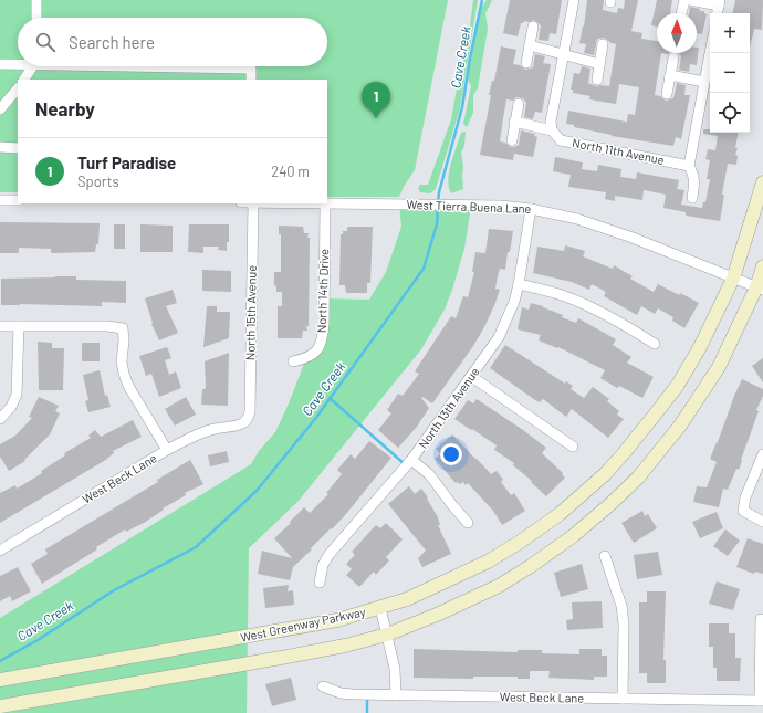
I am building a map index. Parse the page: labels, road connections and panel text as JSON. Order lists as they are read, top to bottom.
{
  "streets": {
    "main road": ["West Greenway Parkway"],
    "street": [
      "North 11th Avenue",
      "West Tierra Buena Lane",
      "North 14th Drive",
      "North 15th Avenue",
      "North 13th Avenue",
      "West Beck Lane"
    ]
  },
  "crossings": [
    ["West Tierra Buena Lane", "North 14th Drive"],
    ["West Tierra Buena Lane", "North 13th Avenue"],
    ["West Tierra Buena Lane", "West Greenway Parkway"],
    ["North 15th Avenue", "West Beck Lane"]
  ],
  "water": ["Cave Creek"],
  "north": "top",
  "page": {
    "map_buttons": ["+", "−"],
    "search": "Search here",
    "heading": "Nearby",
    "pins": "1",
    "list": [
      {
        "mark": "1",
        "name": "Turf Paradise",
        "note": "Sports",
        "value": "240 m"
      }
    ]
  }
}
